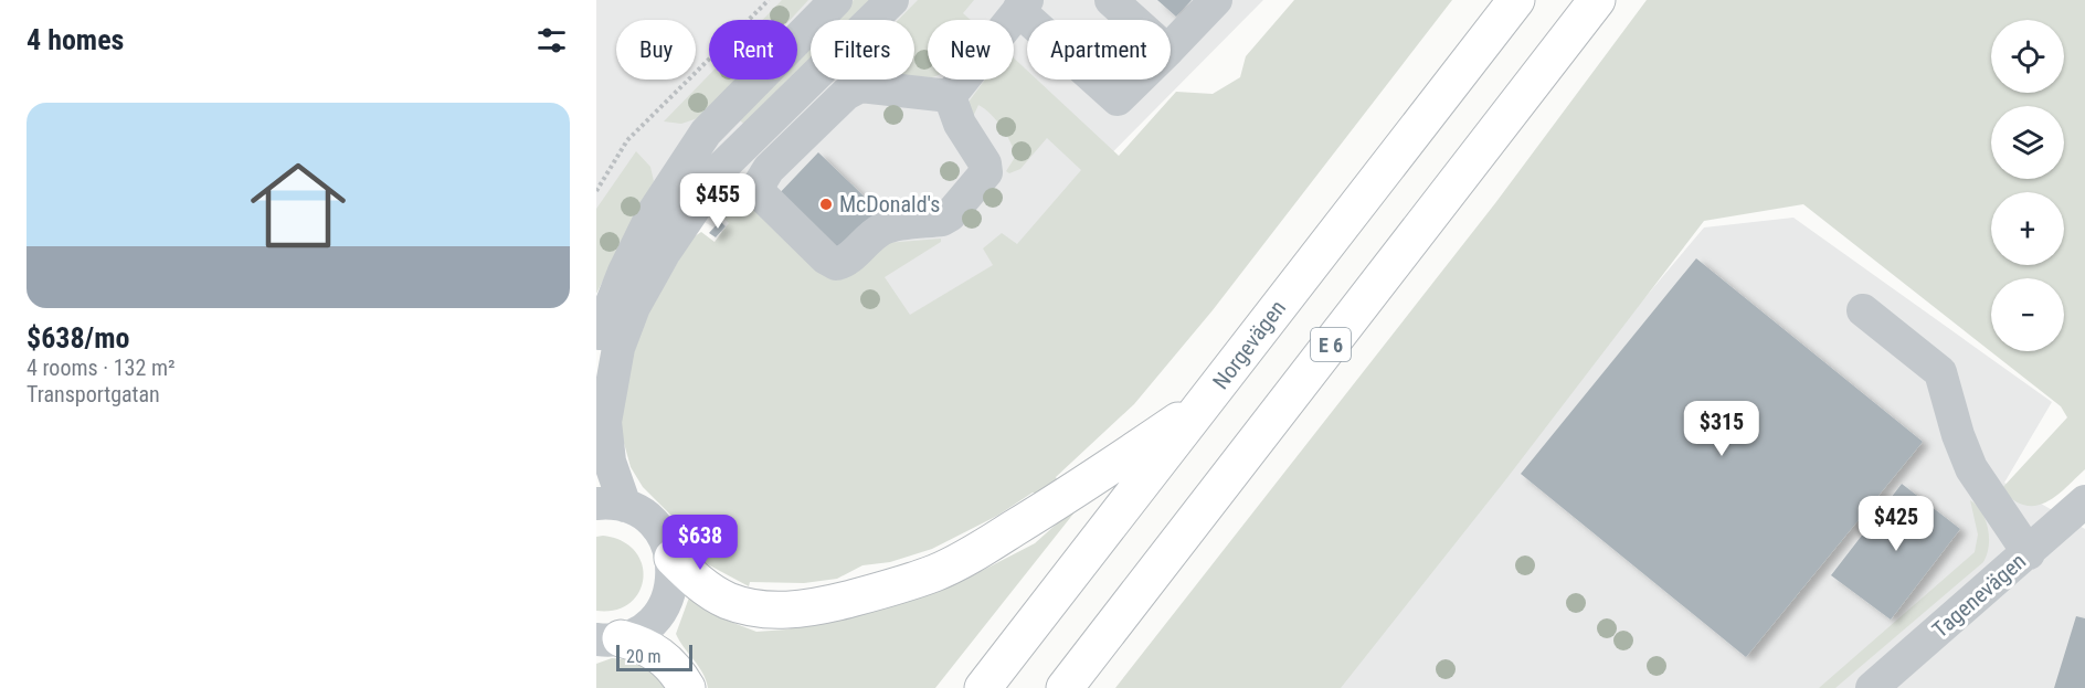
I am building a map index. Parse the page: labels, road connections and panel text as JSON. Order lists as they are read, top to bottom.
{
  "streets": {
    "highway": ["Norgevägen", "E 6"],
    "street": ["Tagenevägen"]
  },
  "places": ["McDonald's"],
  "scale_bar": "20 m",
  "page": {
    "heading": "4 homes",
    "map_buttons": ["+", "−"],
    "chip": [
      "Buy",
      "Rent",
      "Filters",
      "New",
      "Apartment"
    ],
    "list": [
      {
        "name": "$638/mo",
        "note": "4 rooms · 132 m² · Transportgatan"
      }
    ],
    "price": [
      "$455",
      "$315",
      "$425",
      "$638"
    ],
    "scale": "20 m"
  }
}
